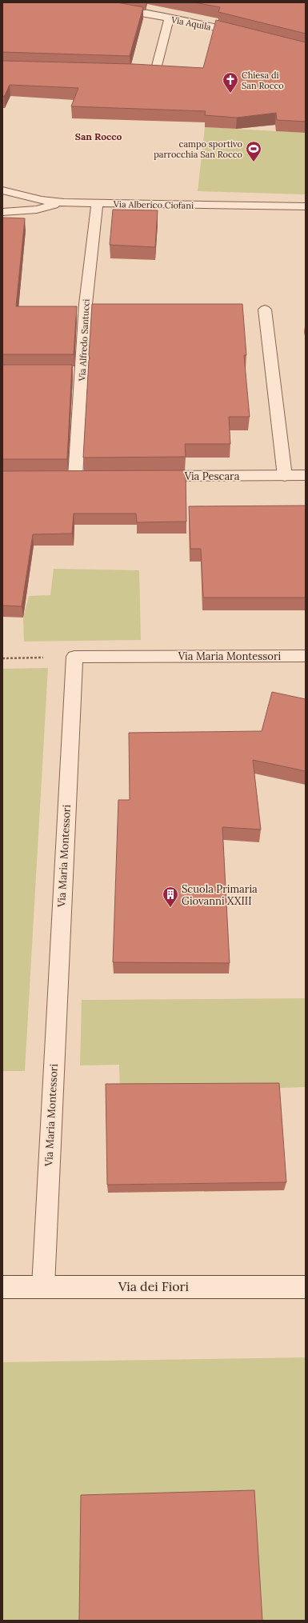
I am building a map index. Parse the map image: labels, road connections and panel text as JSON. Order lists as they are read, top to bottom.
{
  "streets": {
    "street": [
      "Via Aquila",
      "Via Alberico Ciofani",
      "Via Alfredo Santucci",
      "Via Pescara",
      "Via Maria Montessori",
      "Via dei Fiori"
    ]
  },
  "crossings": [
    ["Via Alberico Ciofani", "Via Alfredo Santucci"],
    ["Via Maria Montessori", "Via dei Fiori"]
  ],
  "districts": ["San Rocco"],
  "places": {
    "church": ["Chiesa di San Rocco"],
    "sports": ["campo sportivo parrocchia San Rocco"],
    "building": ["Scuola Primaria Giovanni XXIII"]
  }
}
